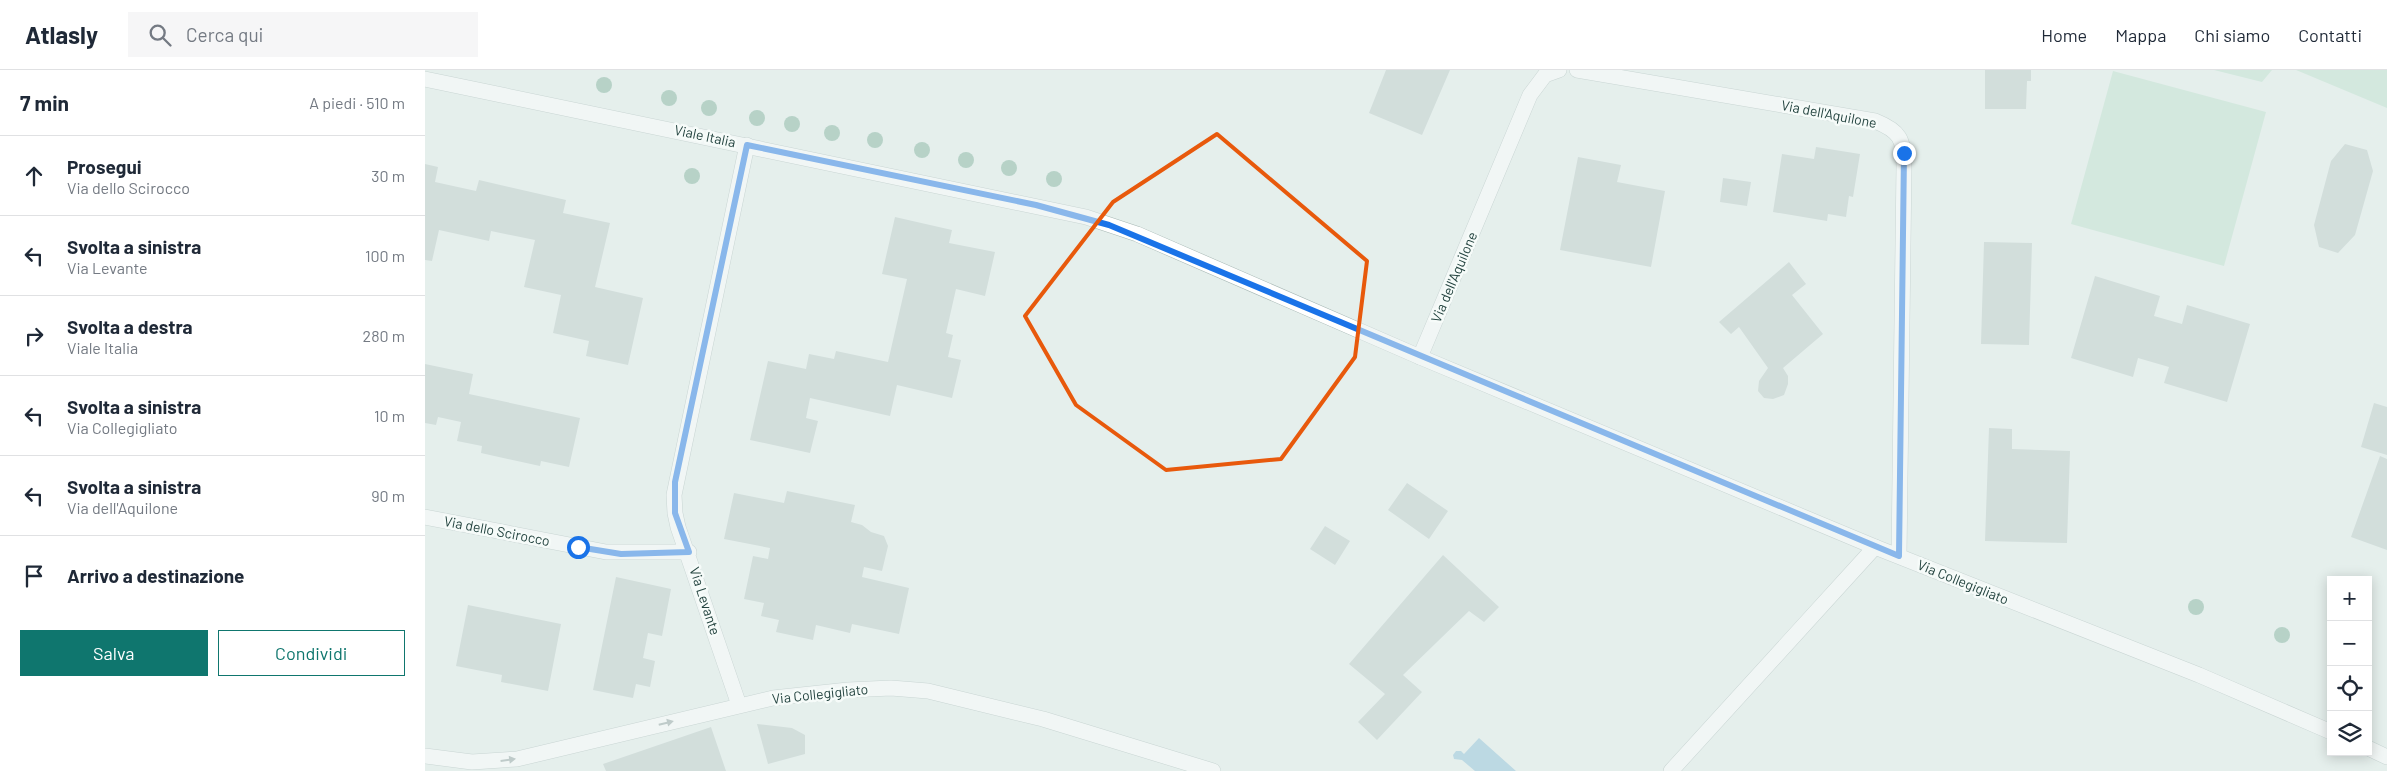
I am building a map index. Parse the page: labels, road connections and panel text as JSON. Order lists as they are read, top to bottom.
{
  "streets": {
    "street": [
      "Via dell'Aquilone",
      "Viale Italia",
      "Via dello Scirocco",
      "Via Collegigliato",
      "Via Levante"
    ]
  },
  "crossings": [
    ["Via dell'Aquilone", "Viale Italia"],
    ["Via dell'Aquilone", "Via Collegigliato"],
    ["Viale Italia", "Via Collegigliato"],
    ["Viale Italia", "Via Levante"],
    ["Via dello Scirocco", "Via Levante"],
    ["Via Collegigliato", "Via Levante"]
  ],
  "page": {
    "header": "Atlasly",
    "search": "Cerca qui",
    "nav": [
      "Home",
      "Mappa",
      "Chi siamo",
      "Contatti"
    ],
    "heading": ["7 min", "A piedi · 510 m"],
    "list": [
      ["Prosegui", "Via dello Scirocco", "30 m"],
      ["Svolta a sinistra", "Via Levante", "100 m"],
      ["Svolta a destra", "Viale Italia", "280 m"],
      ["Svolta a sinistra", "Via Collegigliato", "10 m"],
      ["Svolta a sinistra", "Via dell'Aquilone", "90 m"],
      "Arrivo a destinazione"
    ],
    "map_buttons": ["+", "−"],
    "buttons": ["Salva", "Condividi"]
  }
}
